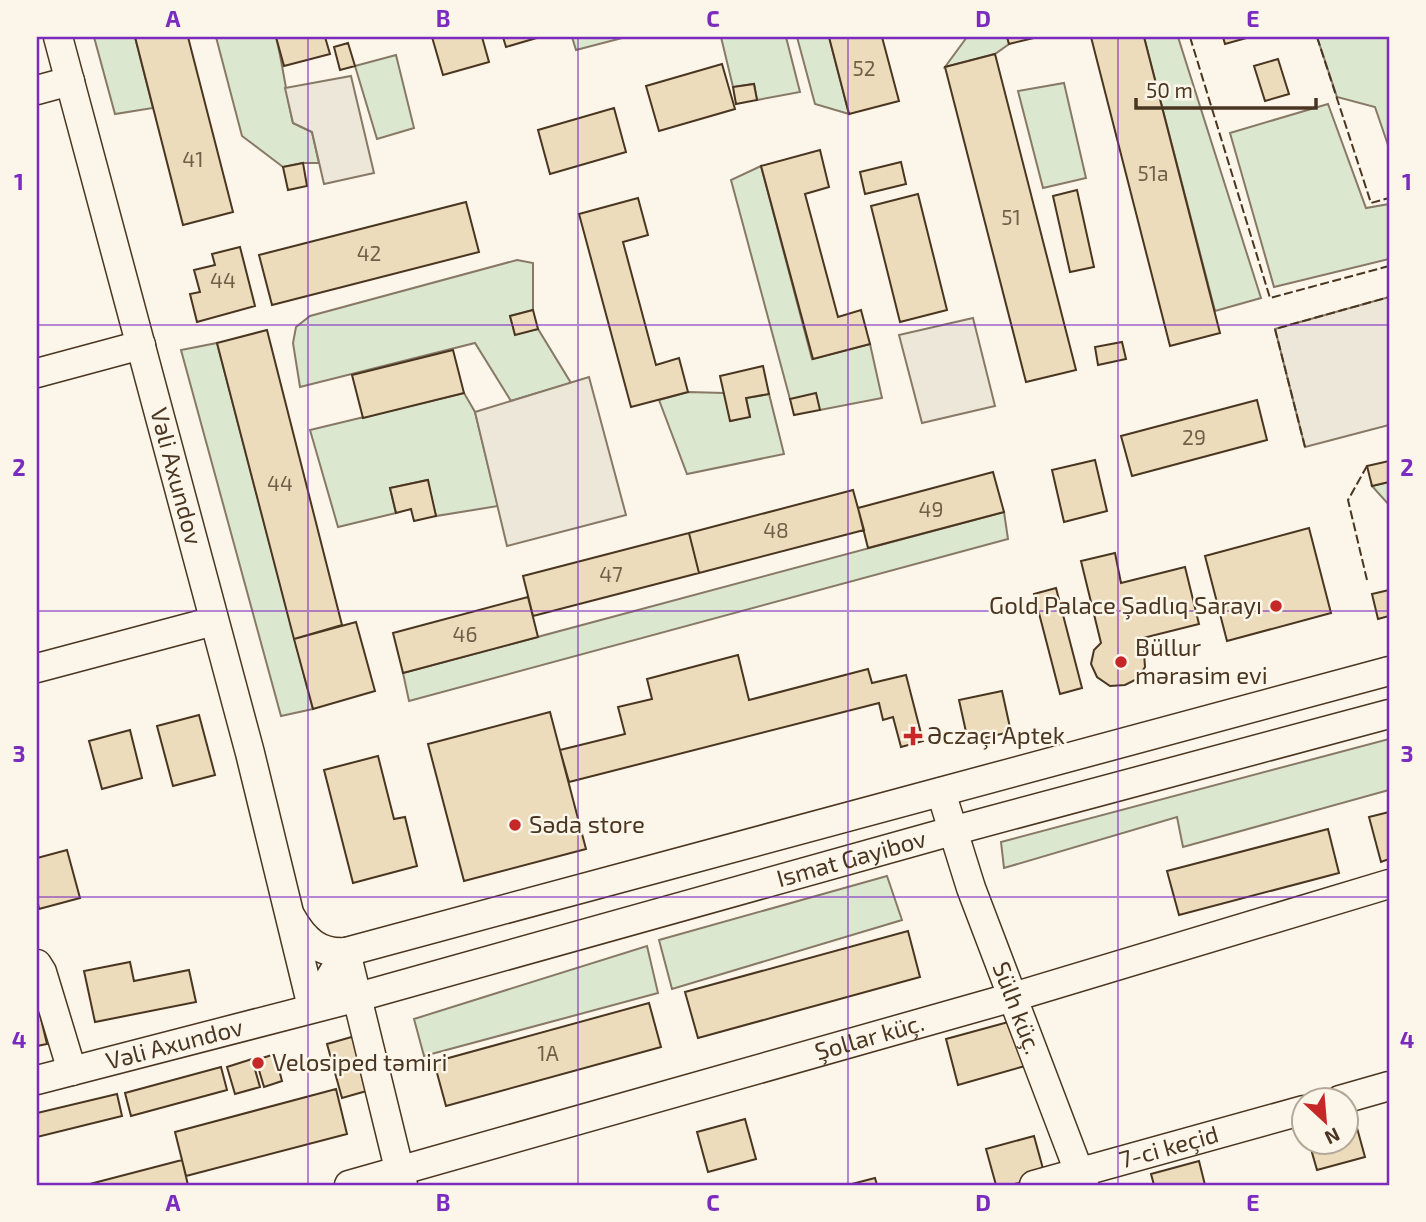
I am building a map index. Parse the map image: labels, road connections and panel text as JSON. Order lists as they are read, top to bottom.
{
  "streets": {
    "street": [
      "Vəli Axundov",
      "Ismat Gayibov",
      "Sülh küç.",
      "Şollar küç.",
      "7-ci keçid"
    ]
  },
  "crossings": [
    ["Vəli Axundov", "Ismat Gayibov"],
    ["Ismat Gayibov", "Sülh küç."],
    ["Sülh küç.", "Şollar küç."],
    ["Sülh küç.", "7-ci keçid"]
  ],
  "places": {
    "other": [
      "Gold Palace Şadlıq Sarayı",
      "Büllur mərasim evi",
      "Səda store",
      "Velosiped təmiri"
    ],
    "health": ["Əczaçı Aptek"]
  },
  "house_numbers": [
    "52",
    "41",
    "51a",
    "51",
    "42",
    "44",
    "29",
    "44",
    "49",
    "48",
    "47",
    "46",
    "1A"
  ],
  "scale_bar": "50 m",
  "north": "bottom right",
  "grid": {
    "columns": [
      "A",
      "B",
      "C",
      "D",
      "E"
    ],
    "rows": [
      "1",
      "2",
      "3",
      "4"
    ]
  }
}
